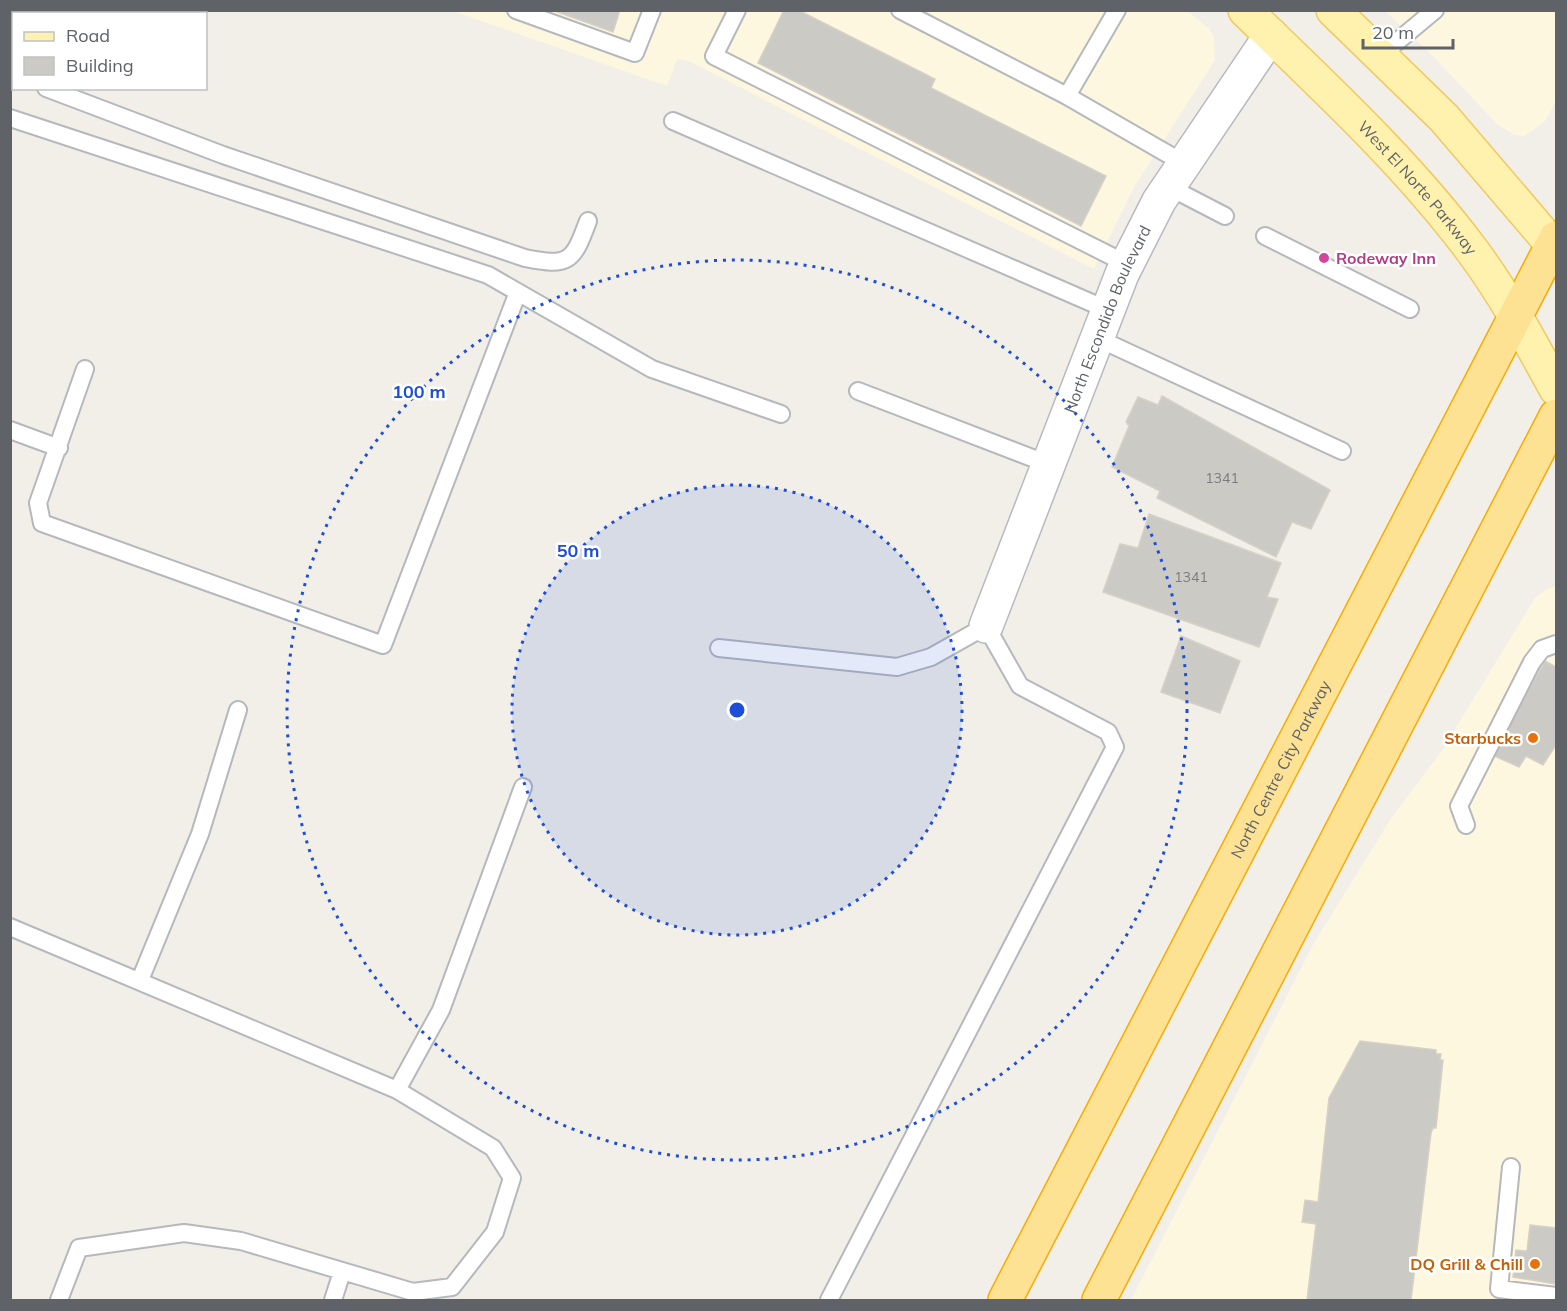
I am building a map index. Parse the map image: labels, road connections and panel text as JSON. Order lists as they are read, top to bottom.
{
  "streets": {
    "highway": ["North Centre City Parkway"],
    "main road": ["West El Norte Parkway"],
    "street": ["North Escondido Boulevard"]
  },
  "crossings": [
    ["West El Norte Parkway", "North Escondido Boulevard"],
    ["West El Norte Parkway", "North Centre City Parkway"]
  ],
  "places": ["Rodeway Inn", "Starbucks", "DQ Grill & Chill"],
  "house_numbers": ["1341", "1341"],
  "legend": ["Road", "Building"],
  "scale_bar": "20 m",
  "rings": ["100 m", "50 m"]
}
